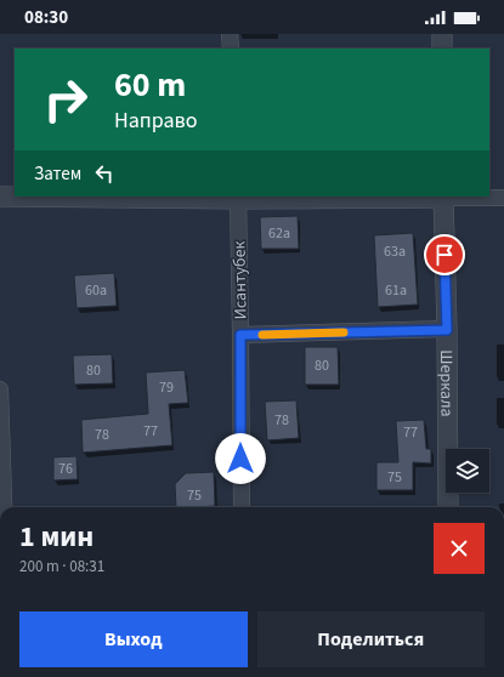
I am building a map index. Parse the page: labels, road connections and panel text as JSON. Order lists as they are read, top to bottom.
{
  "streets": {
    "street": ["Исантубек", "Шеркала"]
  },
  "house_numbers": [
    "62а",
    "63а",
    "60а",
    "61а",
    "80",
    "80",
    "79",
    "78",
    "77",
    "77",
    "78",
    "76",
    "75",
    "75"
  ],
  "page": {
    "status": "08:30",
    "turn": ["60 m", "Направо"],
    "then": "Затем",
    "heading": ["1 мин", "200 m · 08:31"],
    "buttons": ["Выход", "Поделиться"]
  }
}
